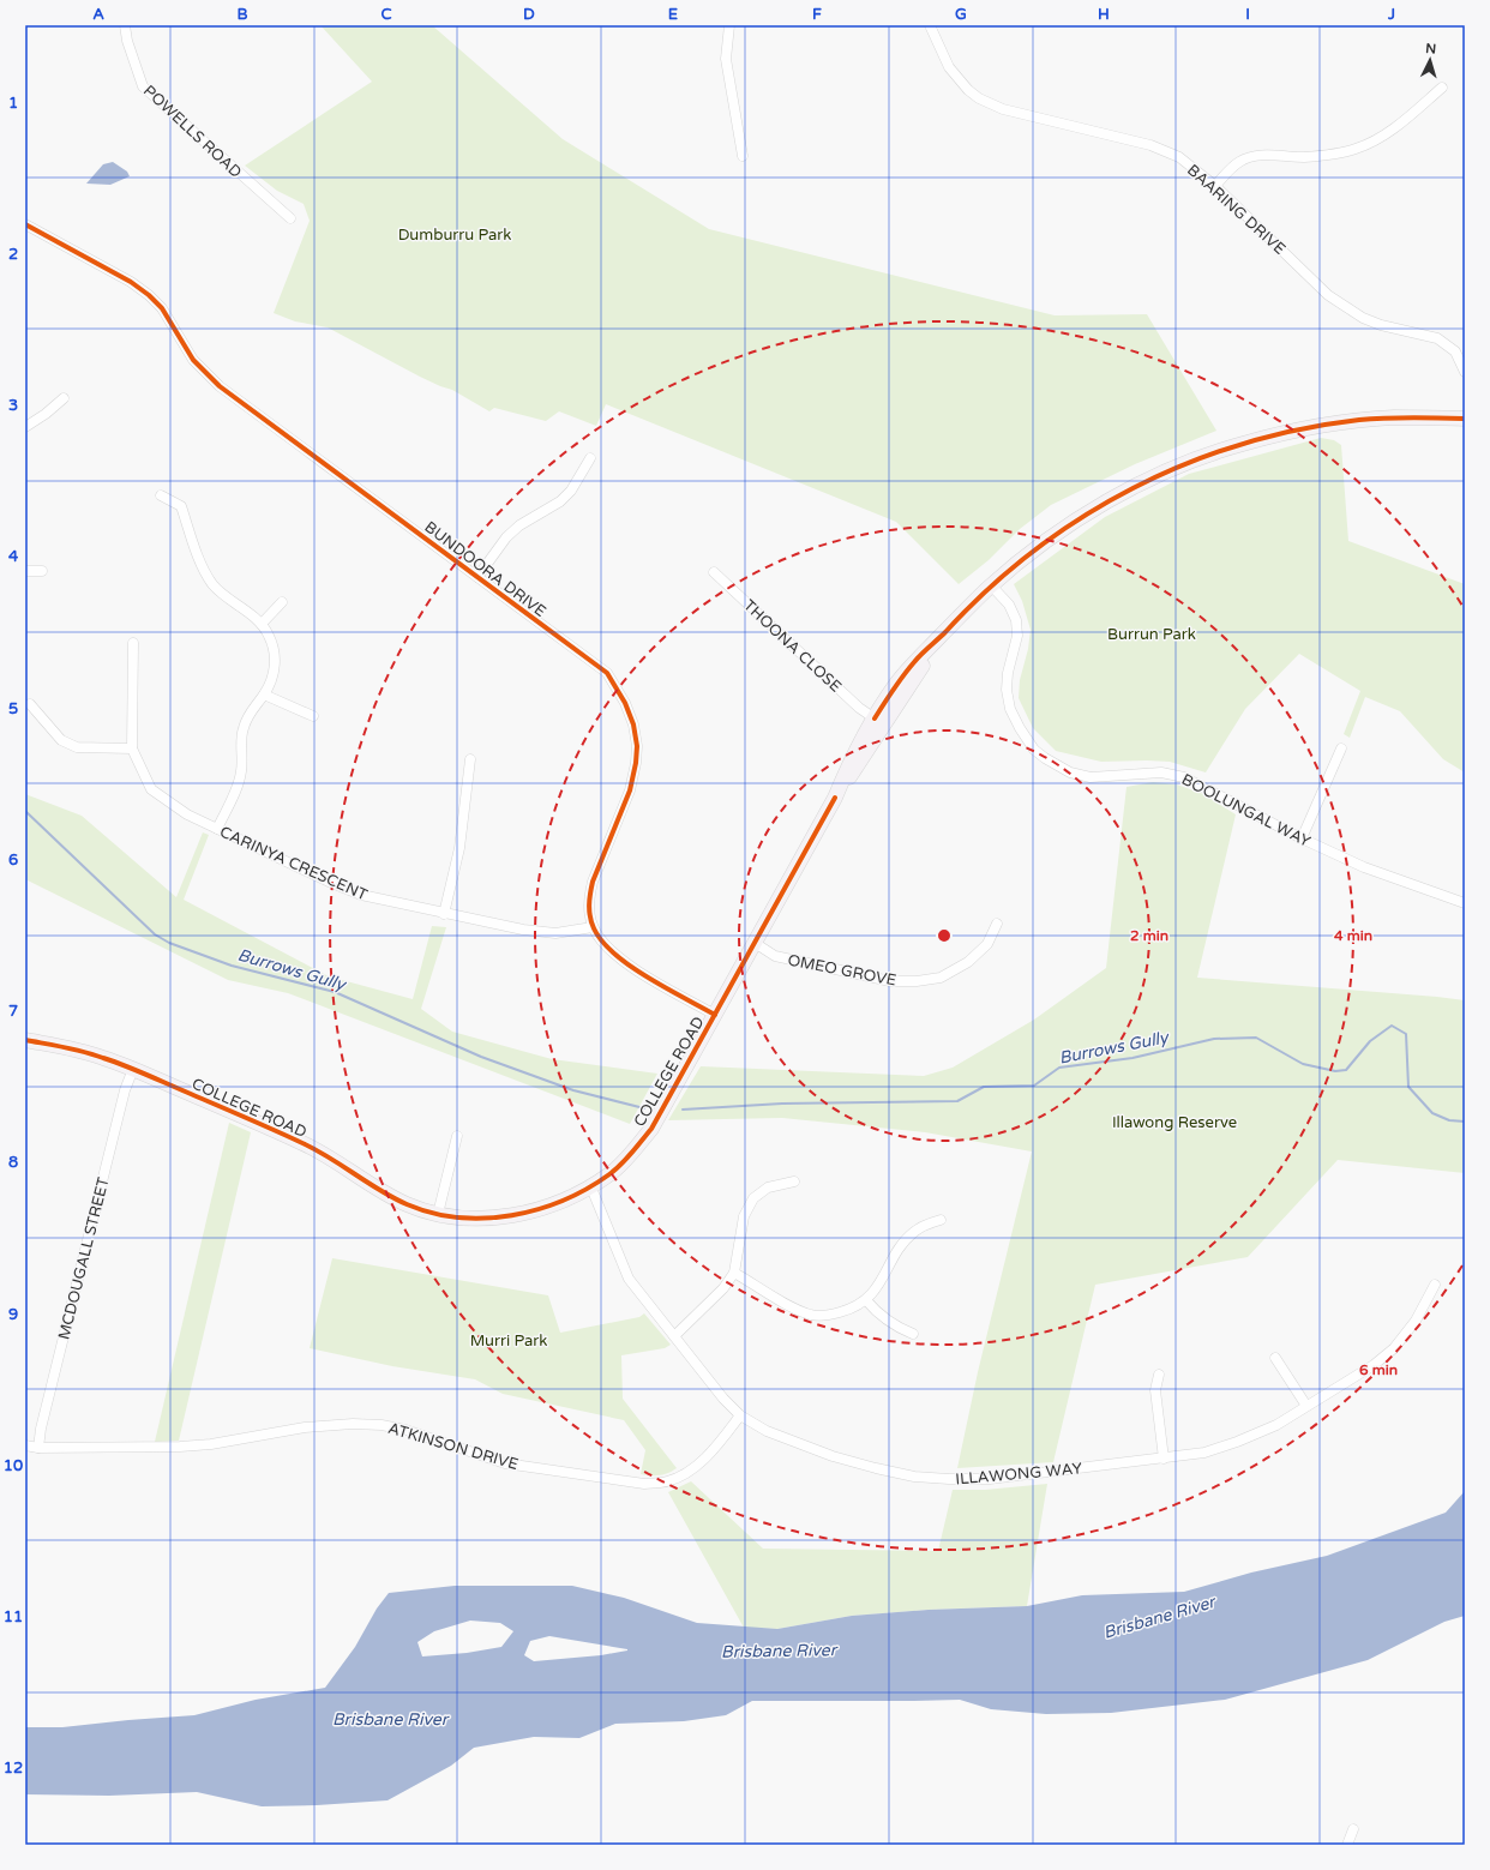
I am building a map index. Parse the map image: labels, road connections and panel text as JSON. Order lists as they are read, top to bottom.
{
  "streets": {
    "main road": ["COLLEGE ROAD"],
    "street": [
      "POWELLS ROAD",
      "BAARING DRIVE",
      "BUNDOORA DRIVE",
      "THOONA CLOSE",
      "BOOLUNGAL WAY",
      "CARINYA CRESCENT",
      "OMEO GROVE",
      "MCDOUGALL STREET",
      "ATKINSON DRIVE",
      "ILLAWONG WAY"
    ]
  },
  "crossings": [
    ["BUNDOORA DRIVE", "CARINYA CRESCENT"],
    ["BUNDOORA DRIVE", "COLLEGE ROAD"],
    ["THOONA CLOSE", "COLLEGE ROAD"],
    ["BOOLUNGAL WAY", "COLLEGE ROAD"],
    ["OMEO GROVE", "COLLEGE ROAD"],
    ["COLLEGE ROAD", "MCDOUGALL STREET"],
    ["COLLEGE ROAD", "ILLAWONG WAY"],
    ["MCDOUGALL STREET", "ATKINSON DRIVE"],
    ["ATKINSON DRIVE", "ILLAWONG WAY"]
  ],
  "water": ["Burrows Gully", "Brisbane River"],
  "parks": [
    "Dumburru Park",
    "Burrun Park",
    "Illawong Reserve",
    "Murri Park"
  ],
  "north": "top",
  "grid": {
    "columns": [
      "A",
      "B",
      "C",
      "D",
      "E",
      "F",
      "G",
      "H",
      "I",
      "J"
    ],
    "rows": [
      "1",
      "2",
      "3",
      "4",
      "5",
      "6",
      "7",
      "8",
      "9",
      "10",
      "11",
      "12"
    ]
  },
  "rings": ["2 min", "4 min", "6 min"]
}
